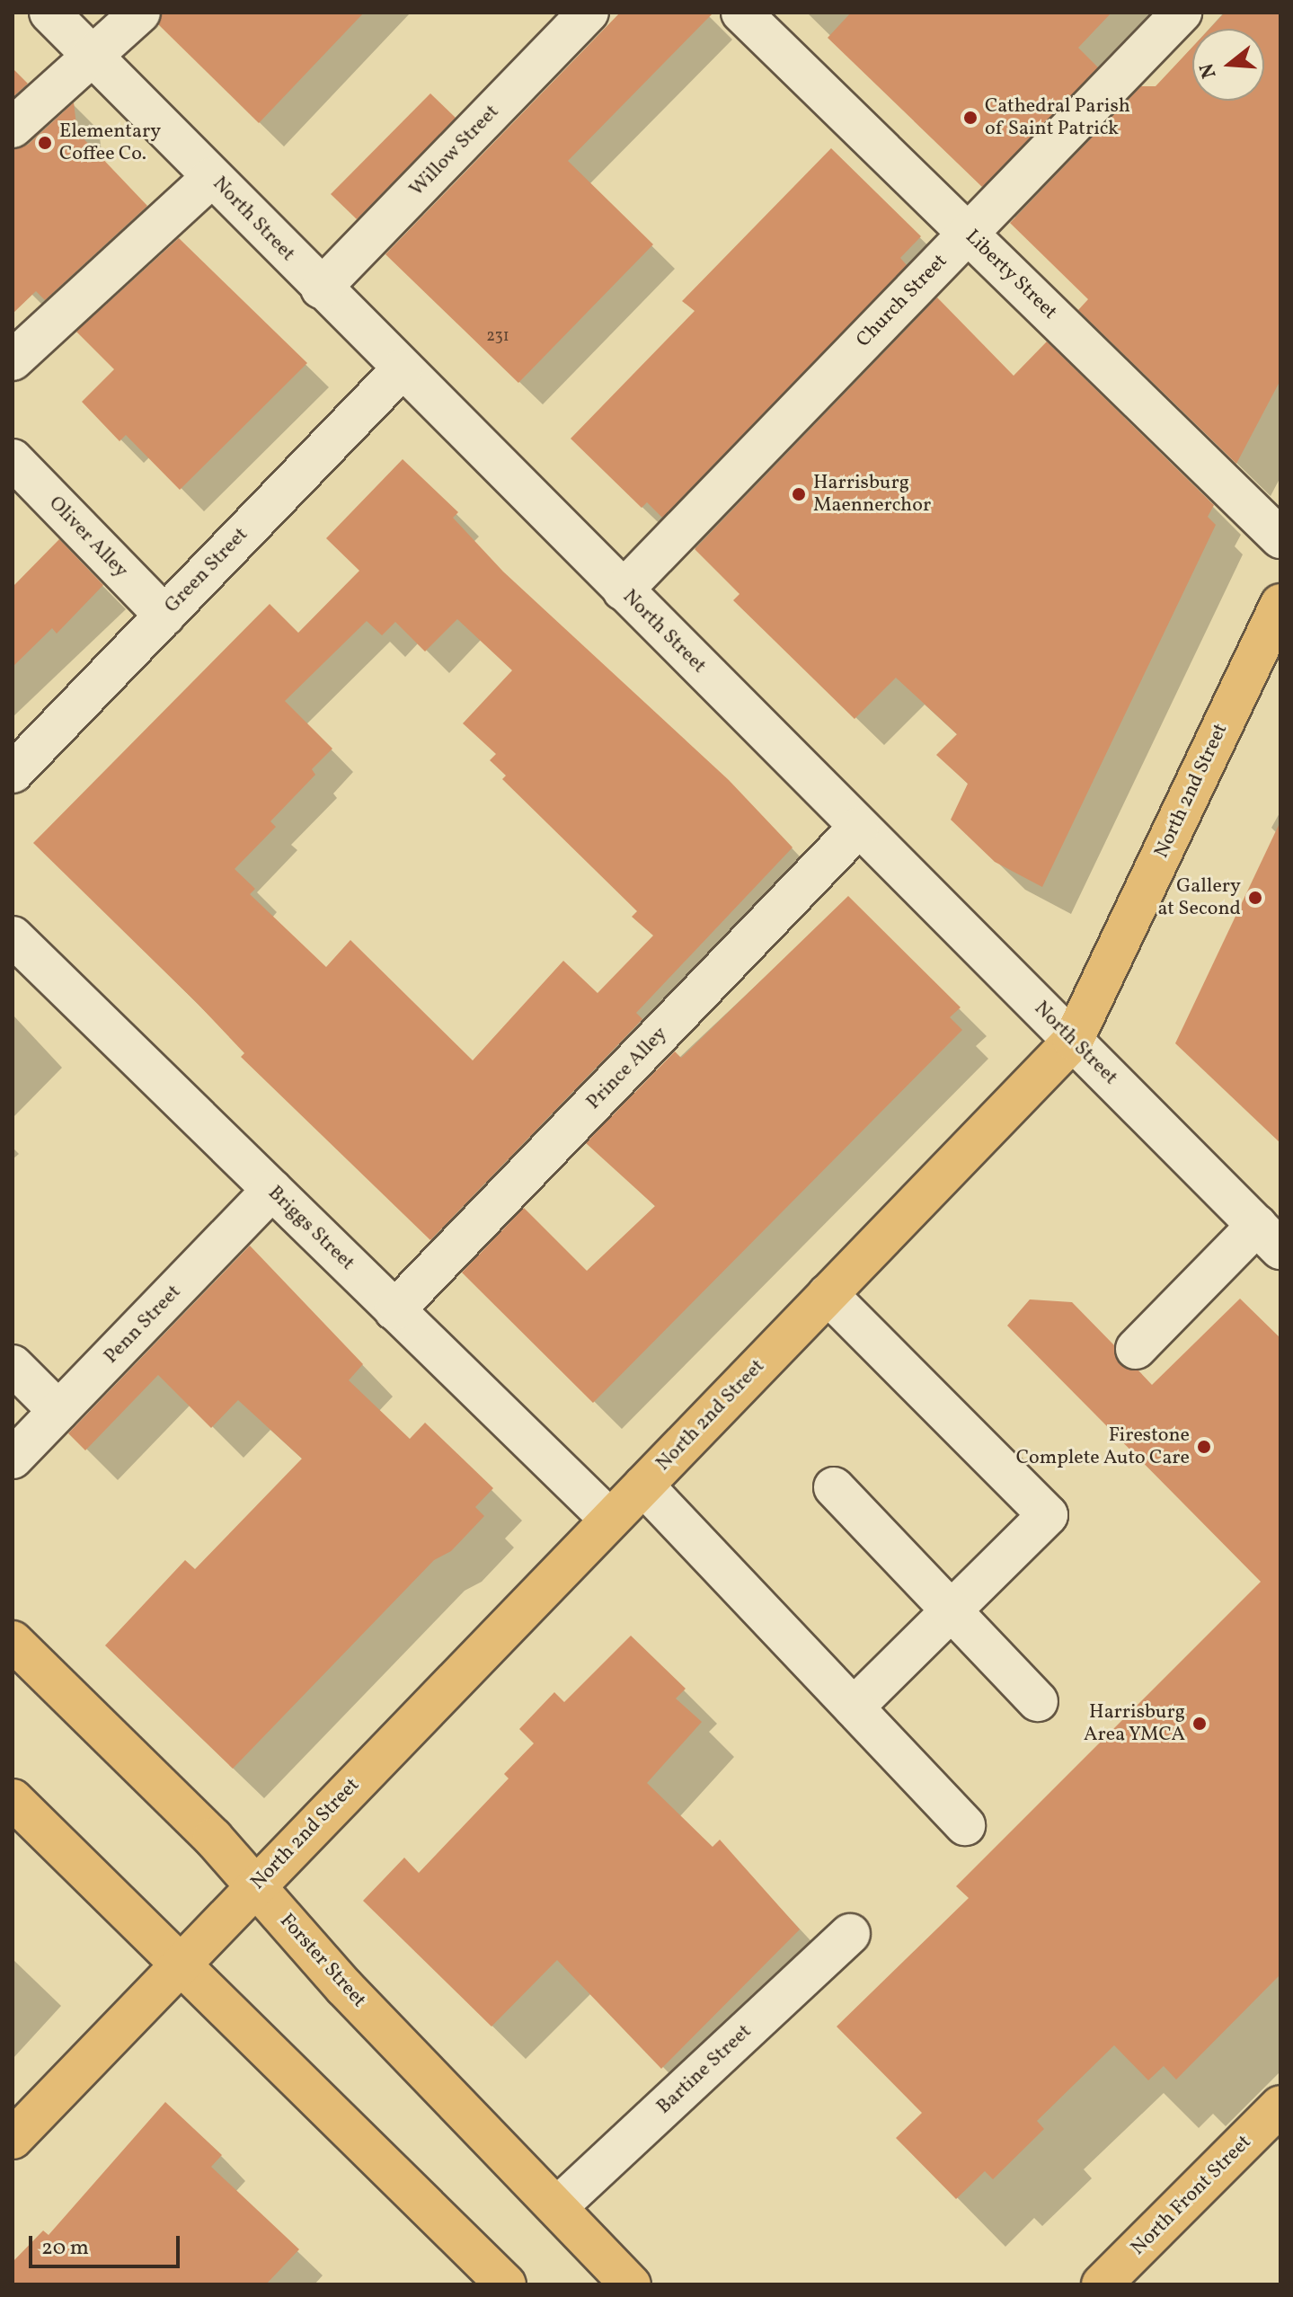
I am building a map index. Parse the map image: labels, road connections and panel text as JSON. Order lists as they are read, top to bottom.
{
  "streets": {
    "main road": ["North 2nd Street", "Forster Street", "North Front Street"],
    "street": [
      "Willow Street",
      "North Street",
      "Liberty Street",
      "Church Street",
      "Oliver Alley",
      "Green Street",
      "Prince Alley",
      "Briggs Street",
      "Penn Street",
      "Bartine Street"
    ]
  },
  "crossings": [
    ["Willow Street", "North Street"],
    ["North Street", "Church Street"],
    ["North Street", "Green Street"],
    ["North Street", "North 2nd Street"],
    ["North Street", "Prince Alley"],
    ["Liberty Street", "Church Street"],
    ["Oliver Alley", "Green Street"],
    ["North 2nd Street", "Briggs Street"],
    ["North 2nd Street", "Forster Street"],
    ["Prince Alley", "Briggs Street"],
    ["Briggs Street", "Penn Street"],
    ["Forster Street", "Bartine Street"]
  ],
  "places": [
    "Cathedral Parish of Saint Patrick",
    "Elementary Coffee Co.",
    "Harrisburg Maennerchor",
    "Gallery at Second",
    "Firestone Complete Auto Care",
    "Harrisburg Area YMCA"
  ],
  "house_numbers": ["231"],
  "scale_bar": "20 m",
  "north": "left"
}
